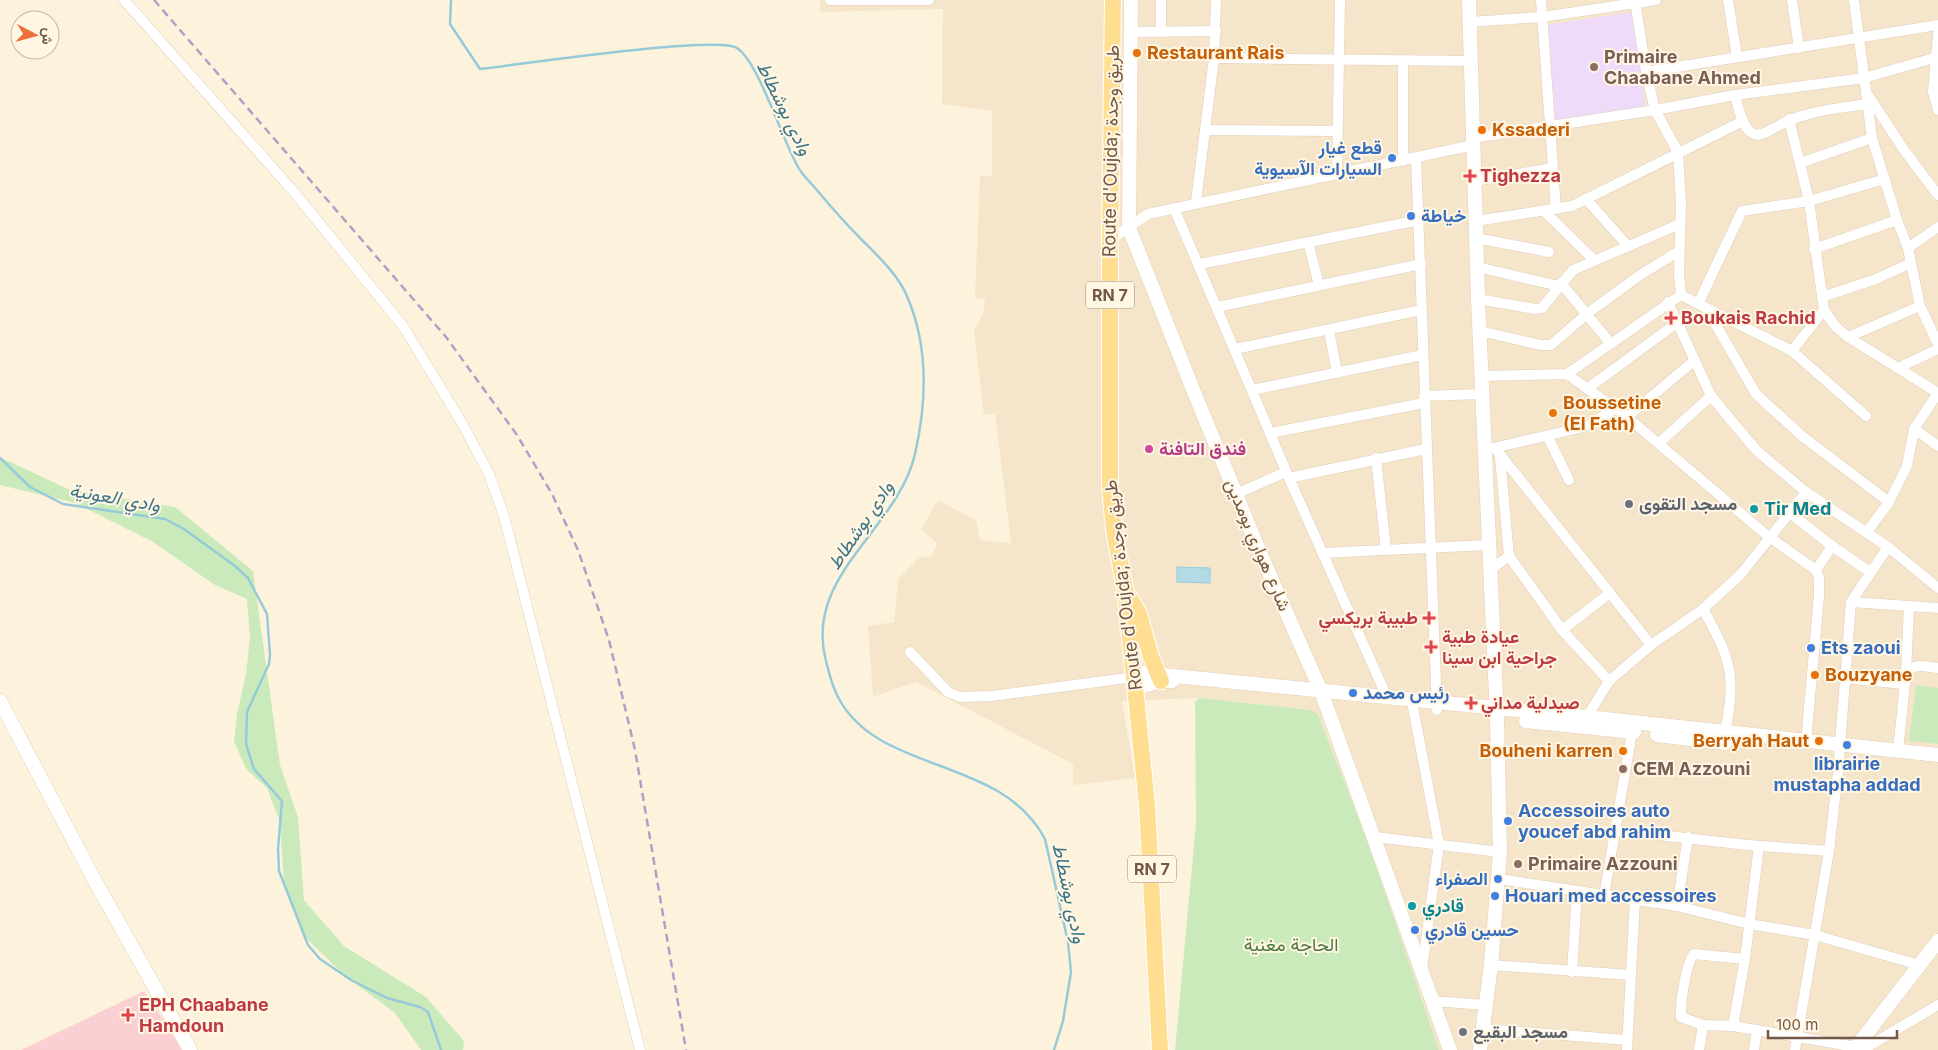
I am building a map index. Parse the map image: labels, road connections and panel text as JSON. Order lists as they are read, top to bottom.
{
  "streets": {
    "main road": ["Route d'Oujda; طريق وجدة", "RN 7"],
    "street": ["شارع هواري بومدين"]
  },
  "water": ["وادي بوشطاط", "وادي العونية"],
  "parks": ["الحاجة مغنية"],
  "places": {
    "other": [
      "Restaurant Rais",
      "Primaire Chaabane Ahmed",
      "Kssaderi",
      "قطع غيار السيارات الآسيوية",
      "خياطة",
      "Boussetine (El Fath)",
      "فندق التافنة",
      "مسجد التقوى",
      "Tir Med",
      "Ets zaoui",
      "Bouzyane",
      "رئيس محمد",
      "Berryah Haut",
      "librairie mustapha addad",
      "Bouheni karren",
      "CEM Azzouni",
      "Accessoires auto youcef abd rahim",
      "Primaire Azzouni",
      "الصفراء",
      "Houari med accessoires",
      "قادري",
      "حسين قادري",
      "مسجد البقيع"
    ],
    "health": [
      "Tighezza",
      "Boukais Rachid",
      "طبيبة بريكسي",
      "عيادة طبية جراحية ابن سينا",
      "صيدلية مداني",
      "EPH Chaabane Hamdoun"
    ]
  },
  "scale_bar": "100 m",
  "north": "right"
}
